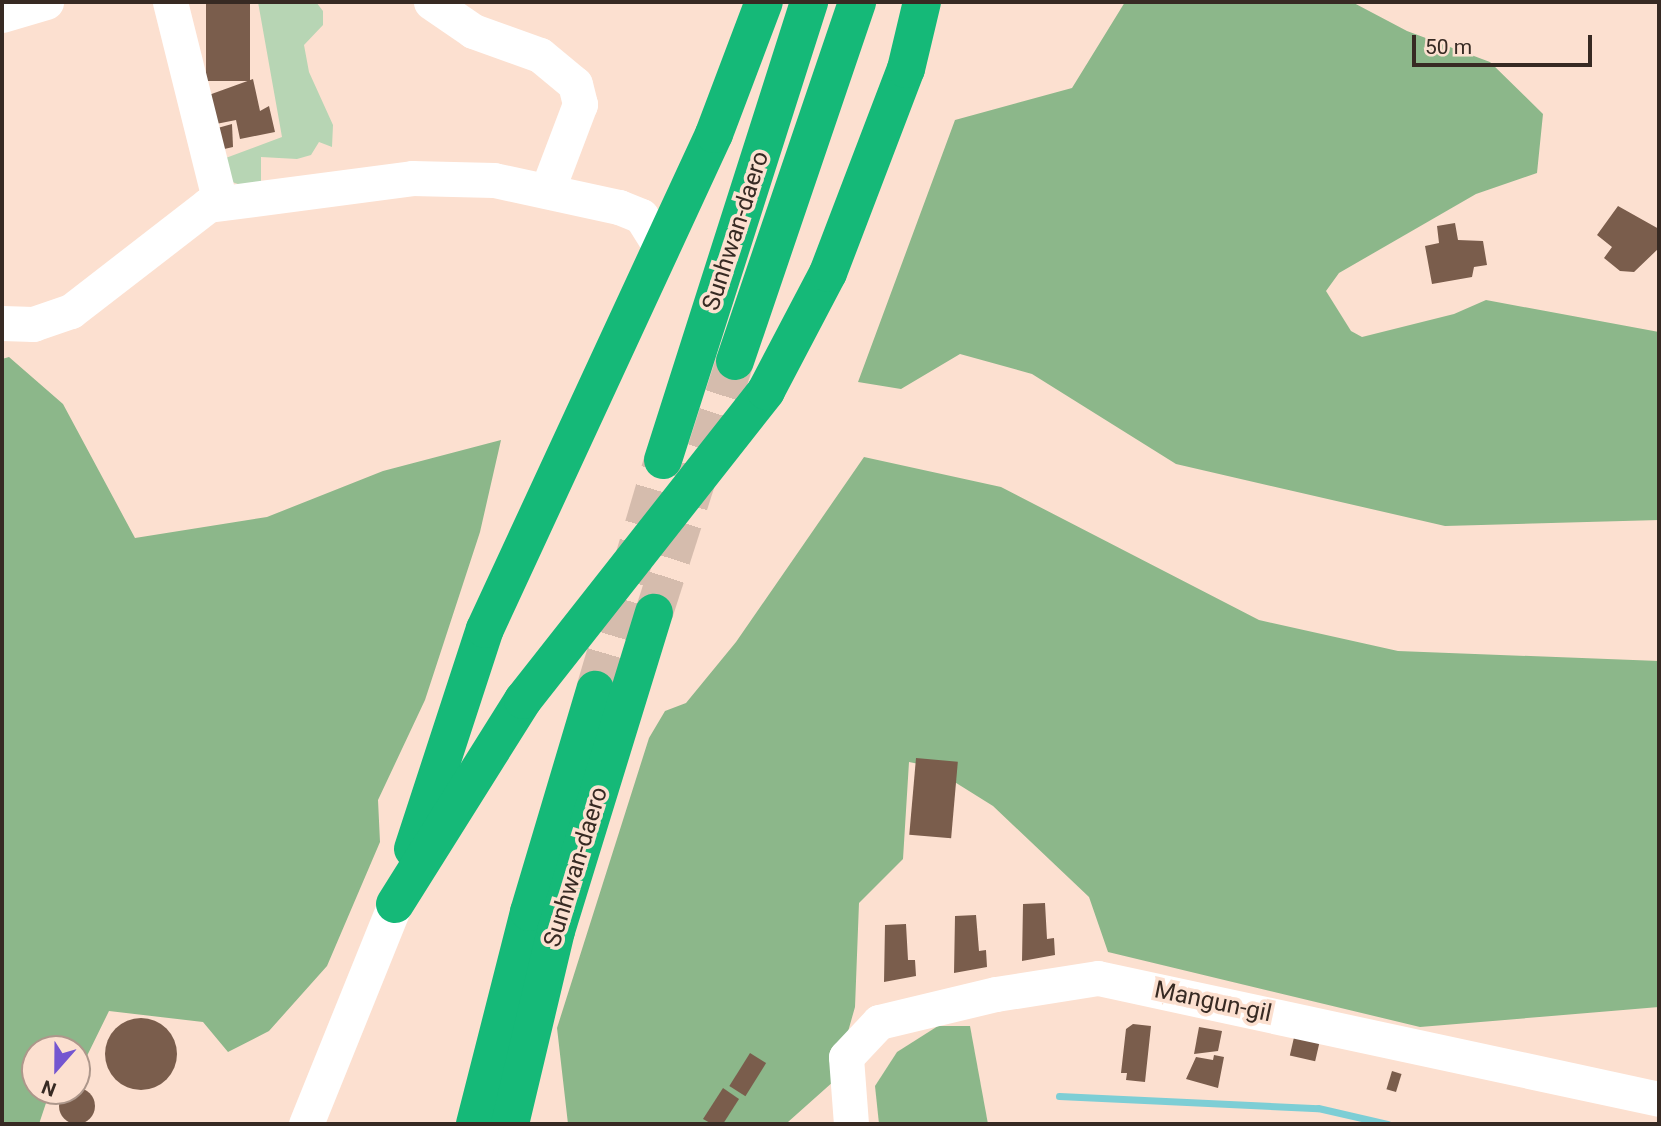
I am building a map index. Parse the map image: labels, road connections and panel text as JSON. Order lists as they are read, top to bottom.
{
  "streets": {
    "highway": ["Sunhwan-daero"],
    "street": ["Mangun-gil"]
  },
  "scale_bar": "50 m",
  "north": "bottom"
}
